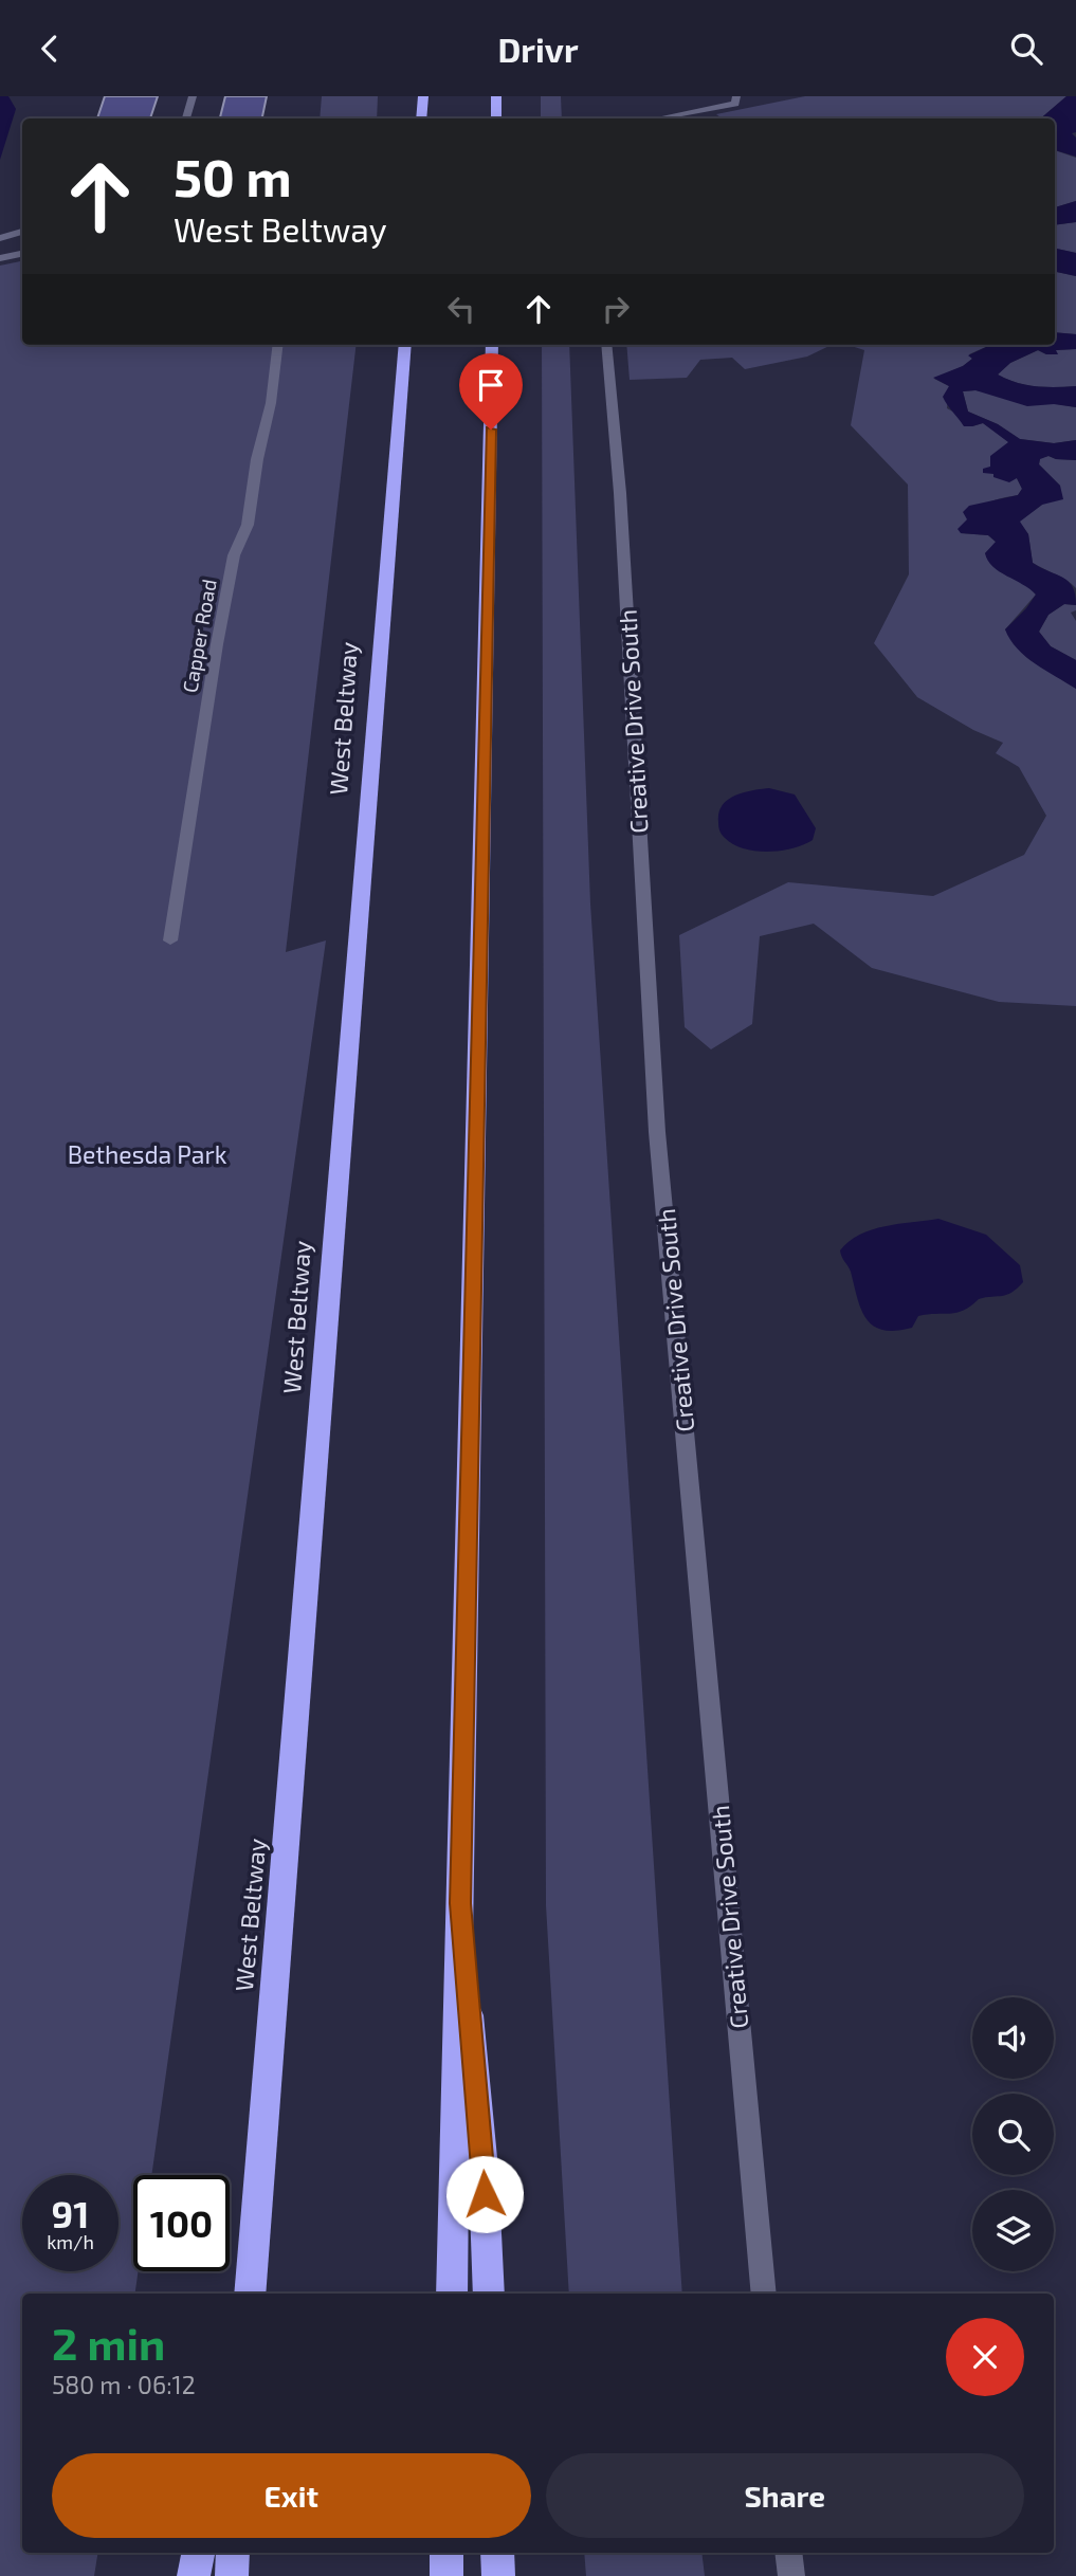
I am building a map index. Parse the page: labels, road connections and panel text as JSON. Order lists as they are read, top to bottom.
{
  "streets": {
    "highway": ["West Beltway"],
    "street": ["Capper Road", "Creative Drive South"]
  },
  "parks": ["Bethesda Park"],
  "page": {
    "header": "Drivr",
    "turn": ["50 m", "West Beltway"],
    "speed": "91 km/h",
    "limit": "100",
    "heading": ["2 min", "580 m · 06:12"],
    "buttons": ["Exit", "Share"]
  }
}
